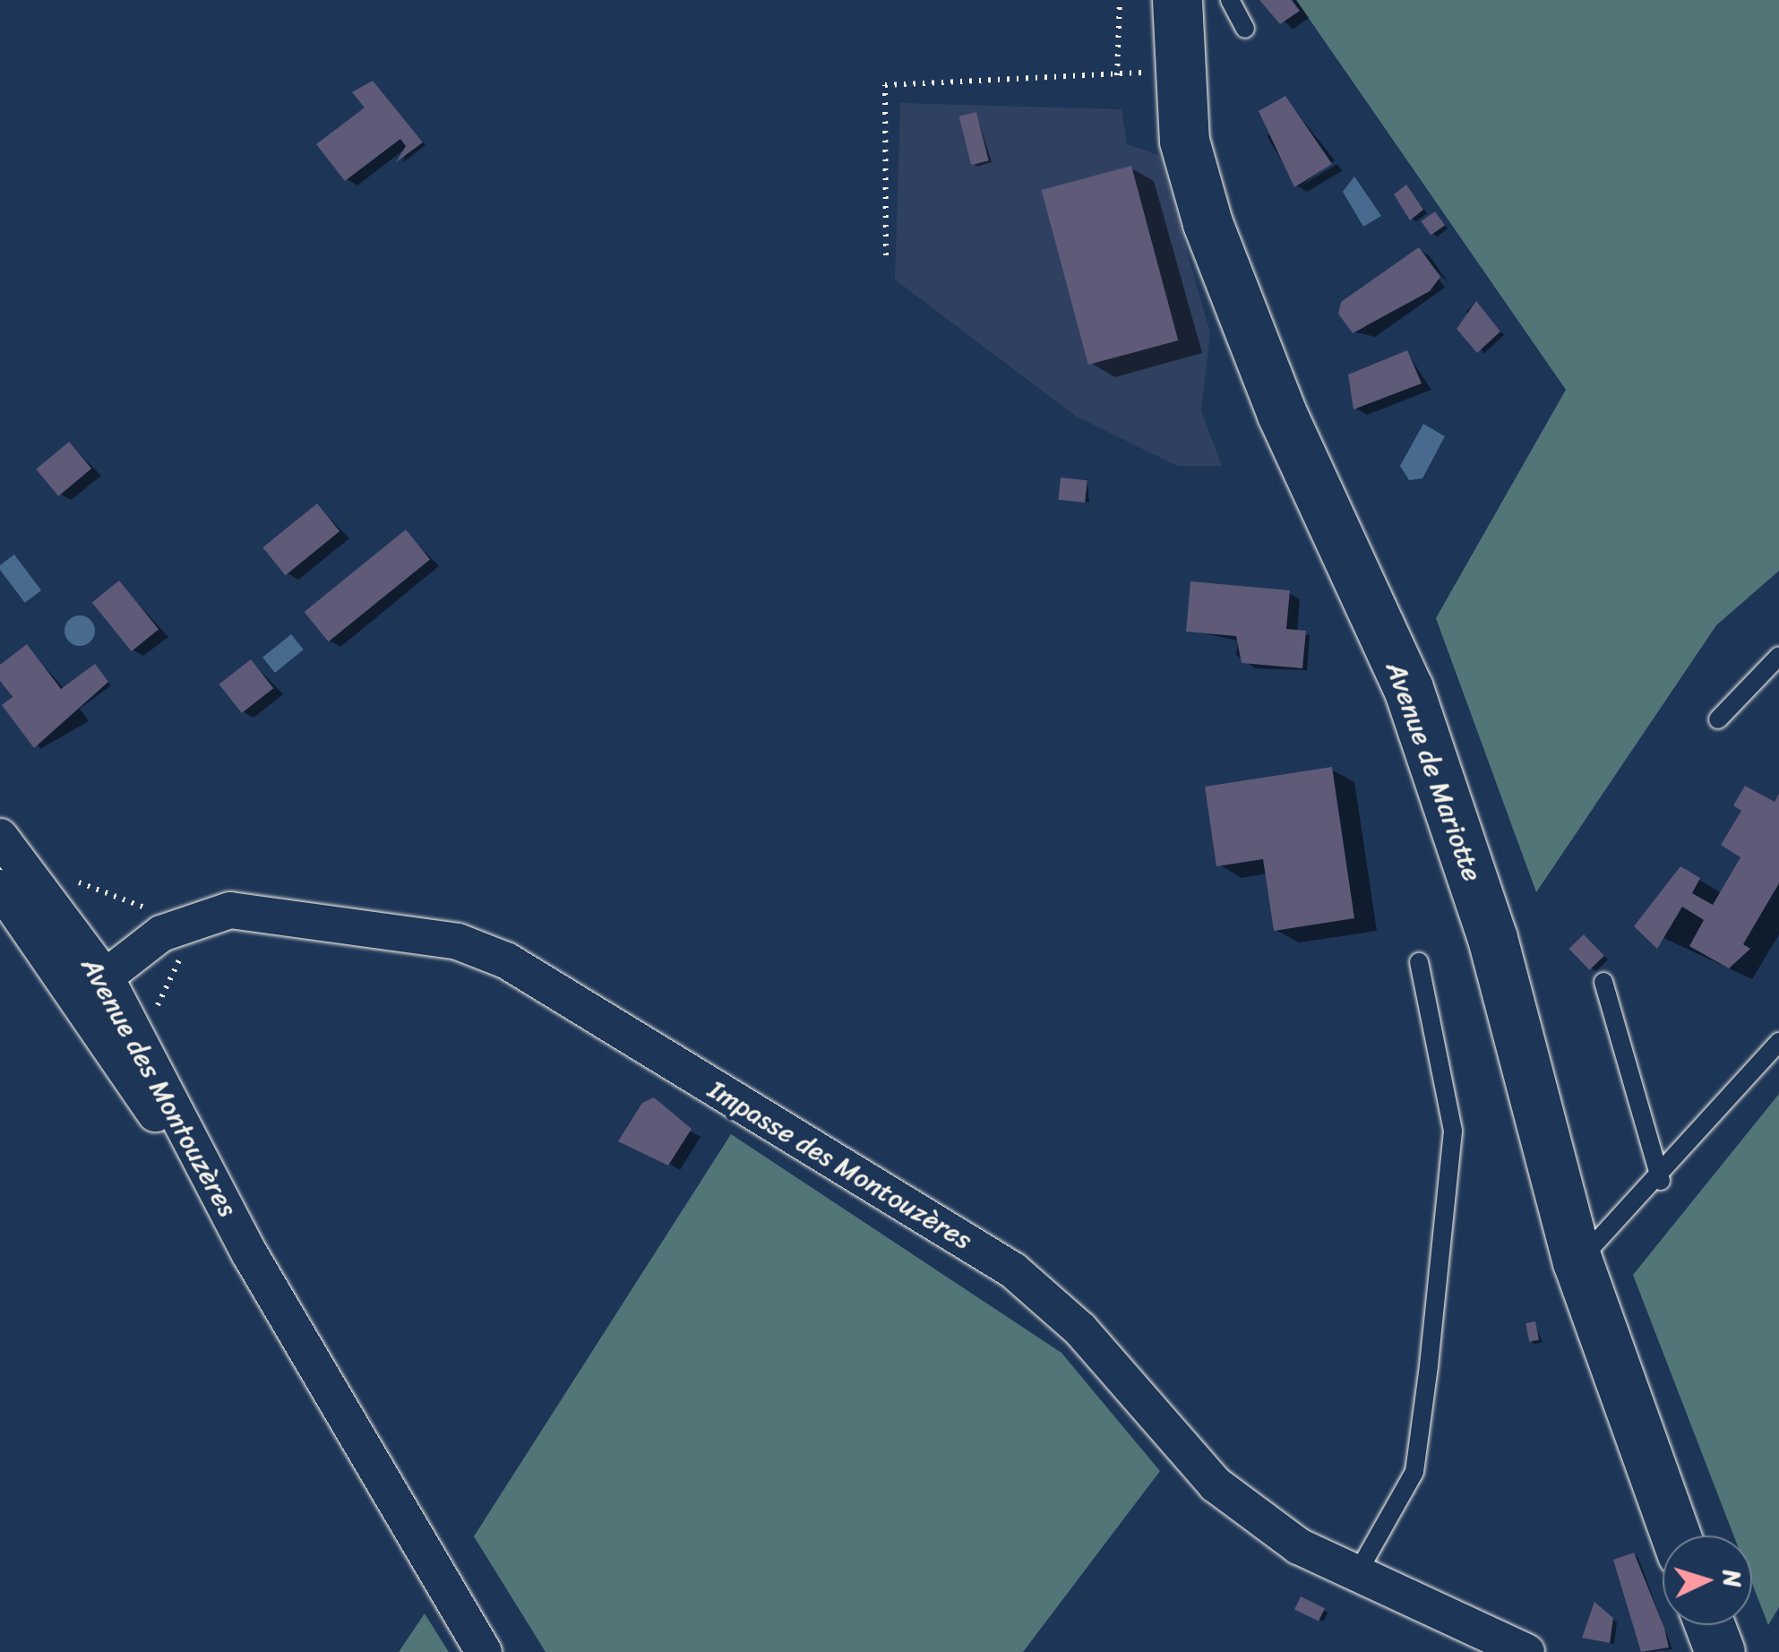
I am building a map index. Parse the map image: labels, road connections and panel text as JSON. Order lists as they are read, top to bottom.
{
  "streets": {
    "main road": ["Avenue de Mariotte"],
    "street": ["Avenue des Montouzères", "Impasse des Montouzères"]
  },
  "crossings": [
    ["Avenue des Montouzères", "Impasse des Montouzères"]
  ],
  "north": "right"
}
